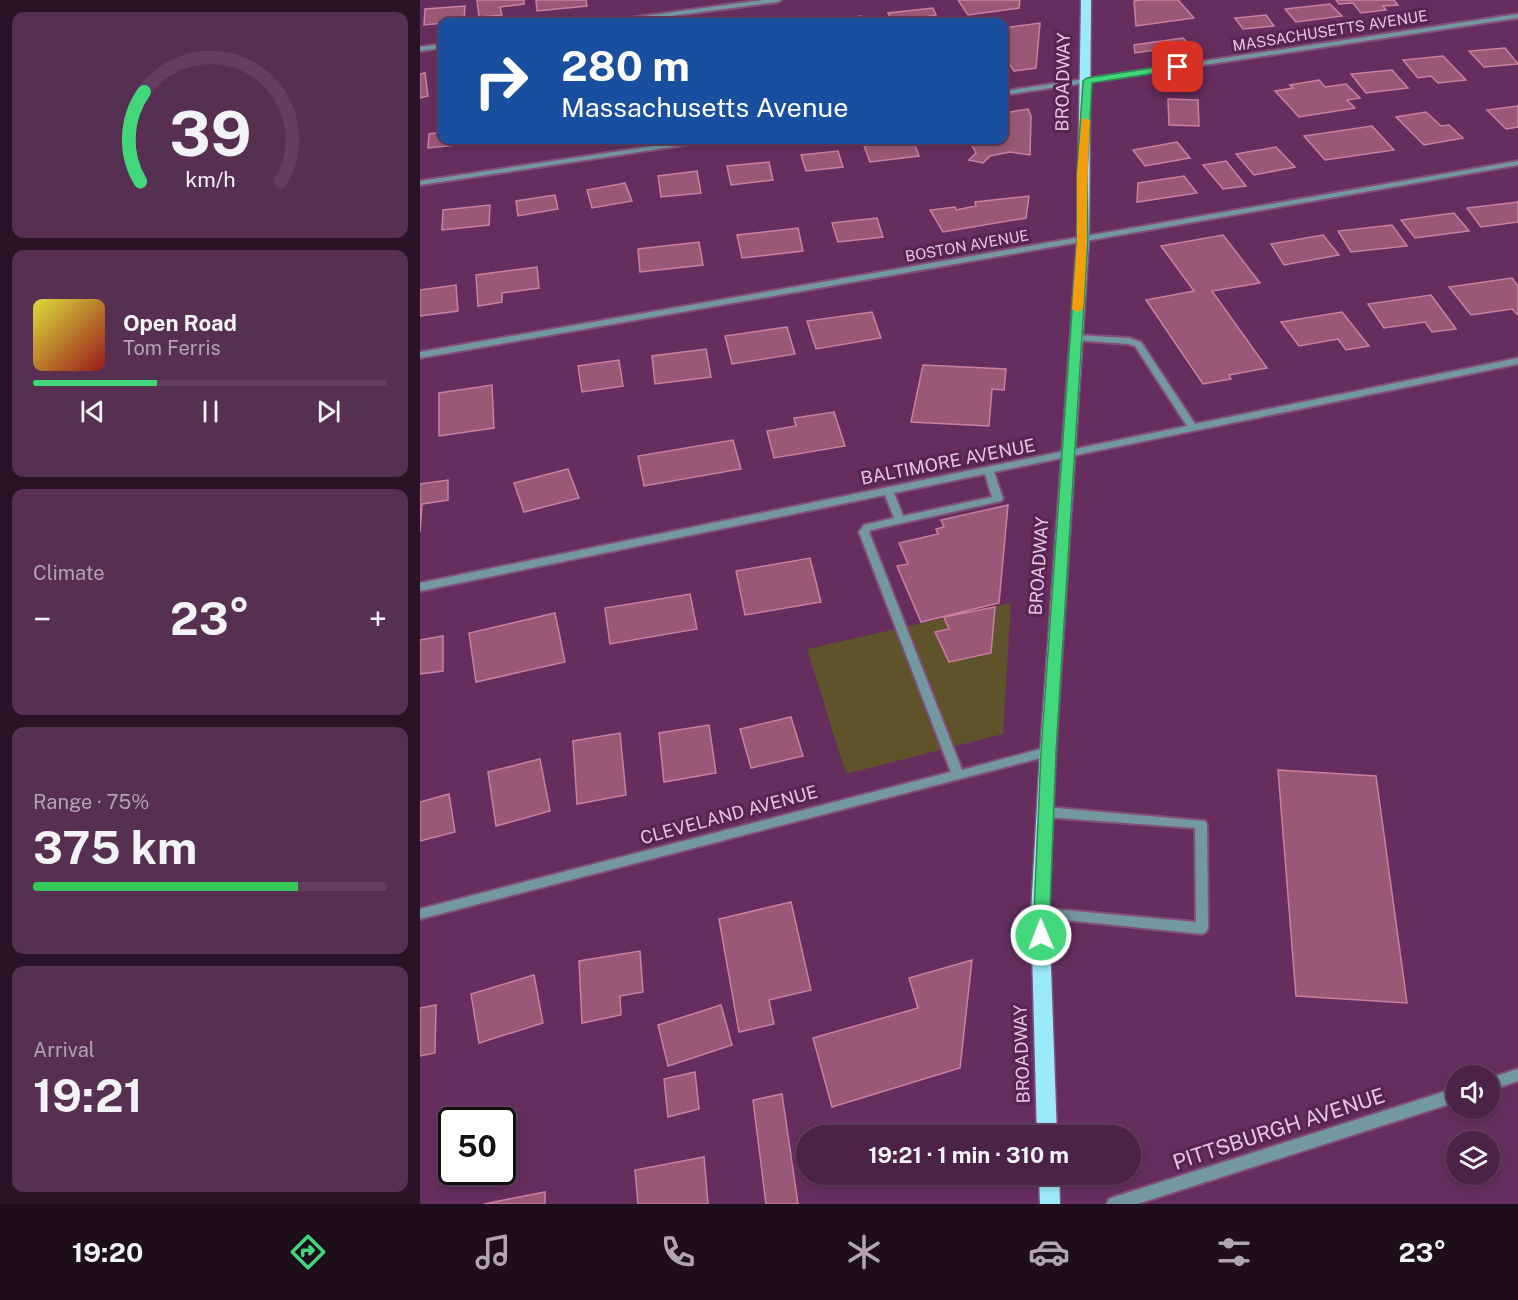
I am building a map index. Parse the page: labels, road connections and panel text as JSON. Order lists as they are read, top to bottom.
{
  "streets": {
    "main road": ["BROADWAY"],
    "street": [
      "MASSACHUSETTS AVENUE",
      "BOSTON AVENUE",
      "BALTIMORE AVENUE",
      "CLEVELAND AVENUE",
      "PITTSBURGH AVENUE"
    ]
  },
  "crossings": [
    ["MASSACHUSETTS AVENUE", "BROADWAY"],
    ["BROADWAY", "BOSTON AVENUE"],
    ["BROADWAY", "BALTIMORE AVENUE"],
    ["BROADWAY", "CLEVELAND AVENUE"]
  ],
  "page": {
    "turn": ["280 m", "Massachusetts Avenue"],
    "song": ["Open Road", "Tom Ferris"],
    "tile": [
      "Climate",
      ["Range · 75%", "375 km"],
      ["Arrival", "19:21"]
    ],
    "heat": ["−", "23°", "+"],
    "limit": "50",
    "trip": "19:21 · 1 min · 310 m",
    "tabs": ["19:20", "23°"],
    "gauge": ["39", "km/h"]
  }
}
